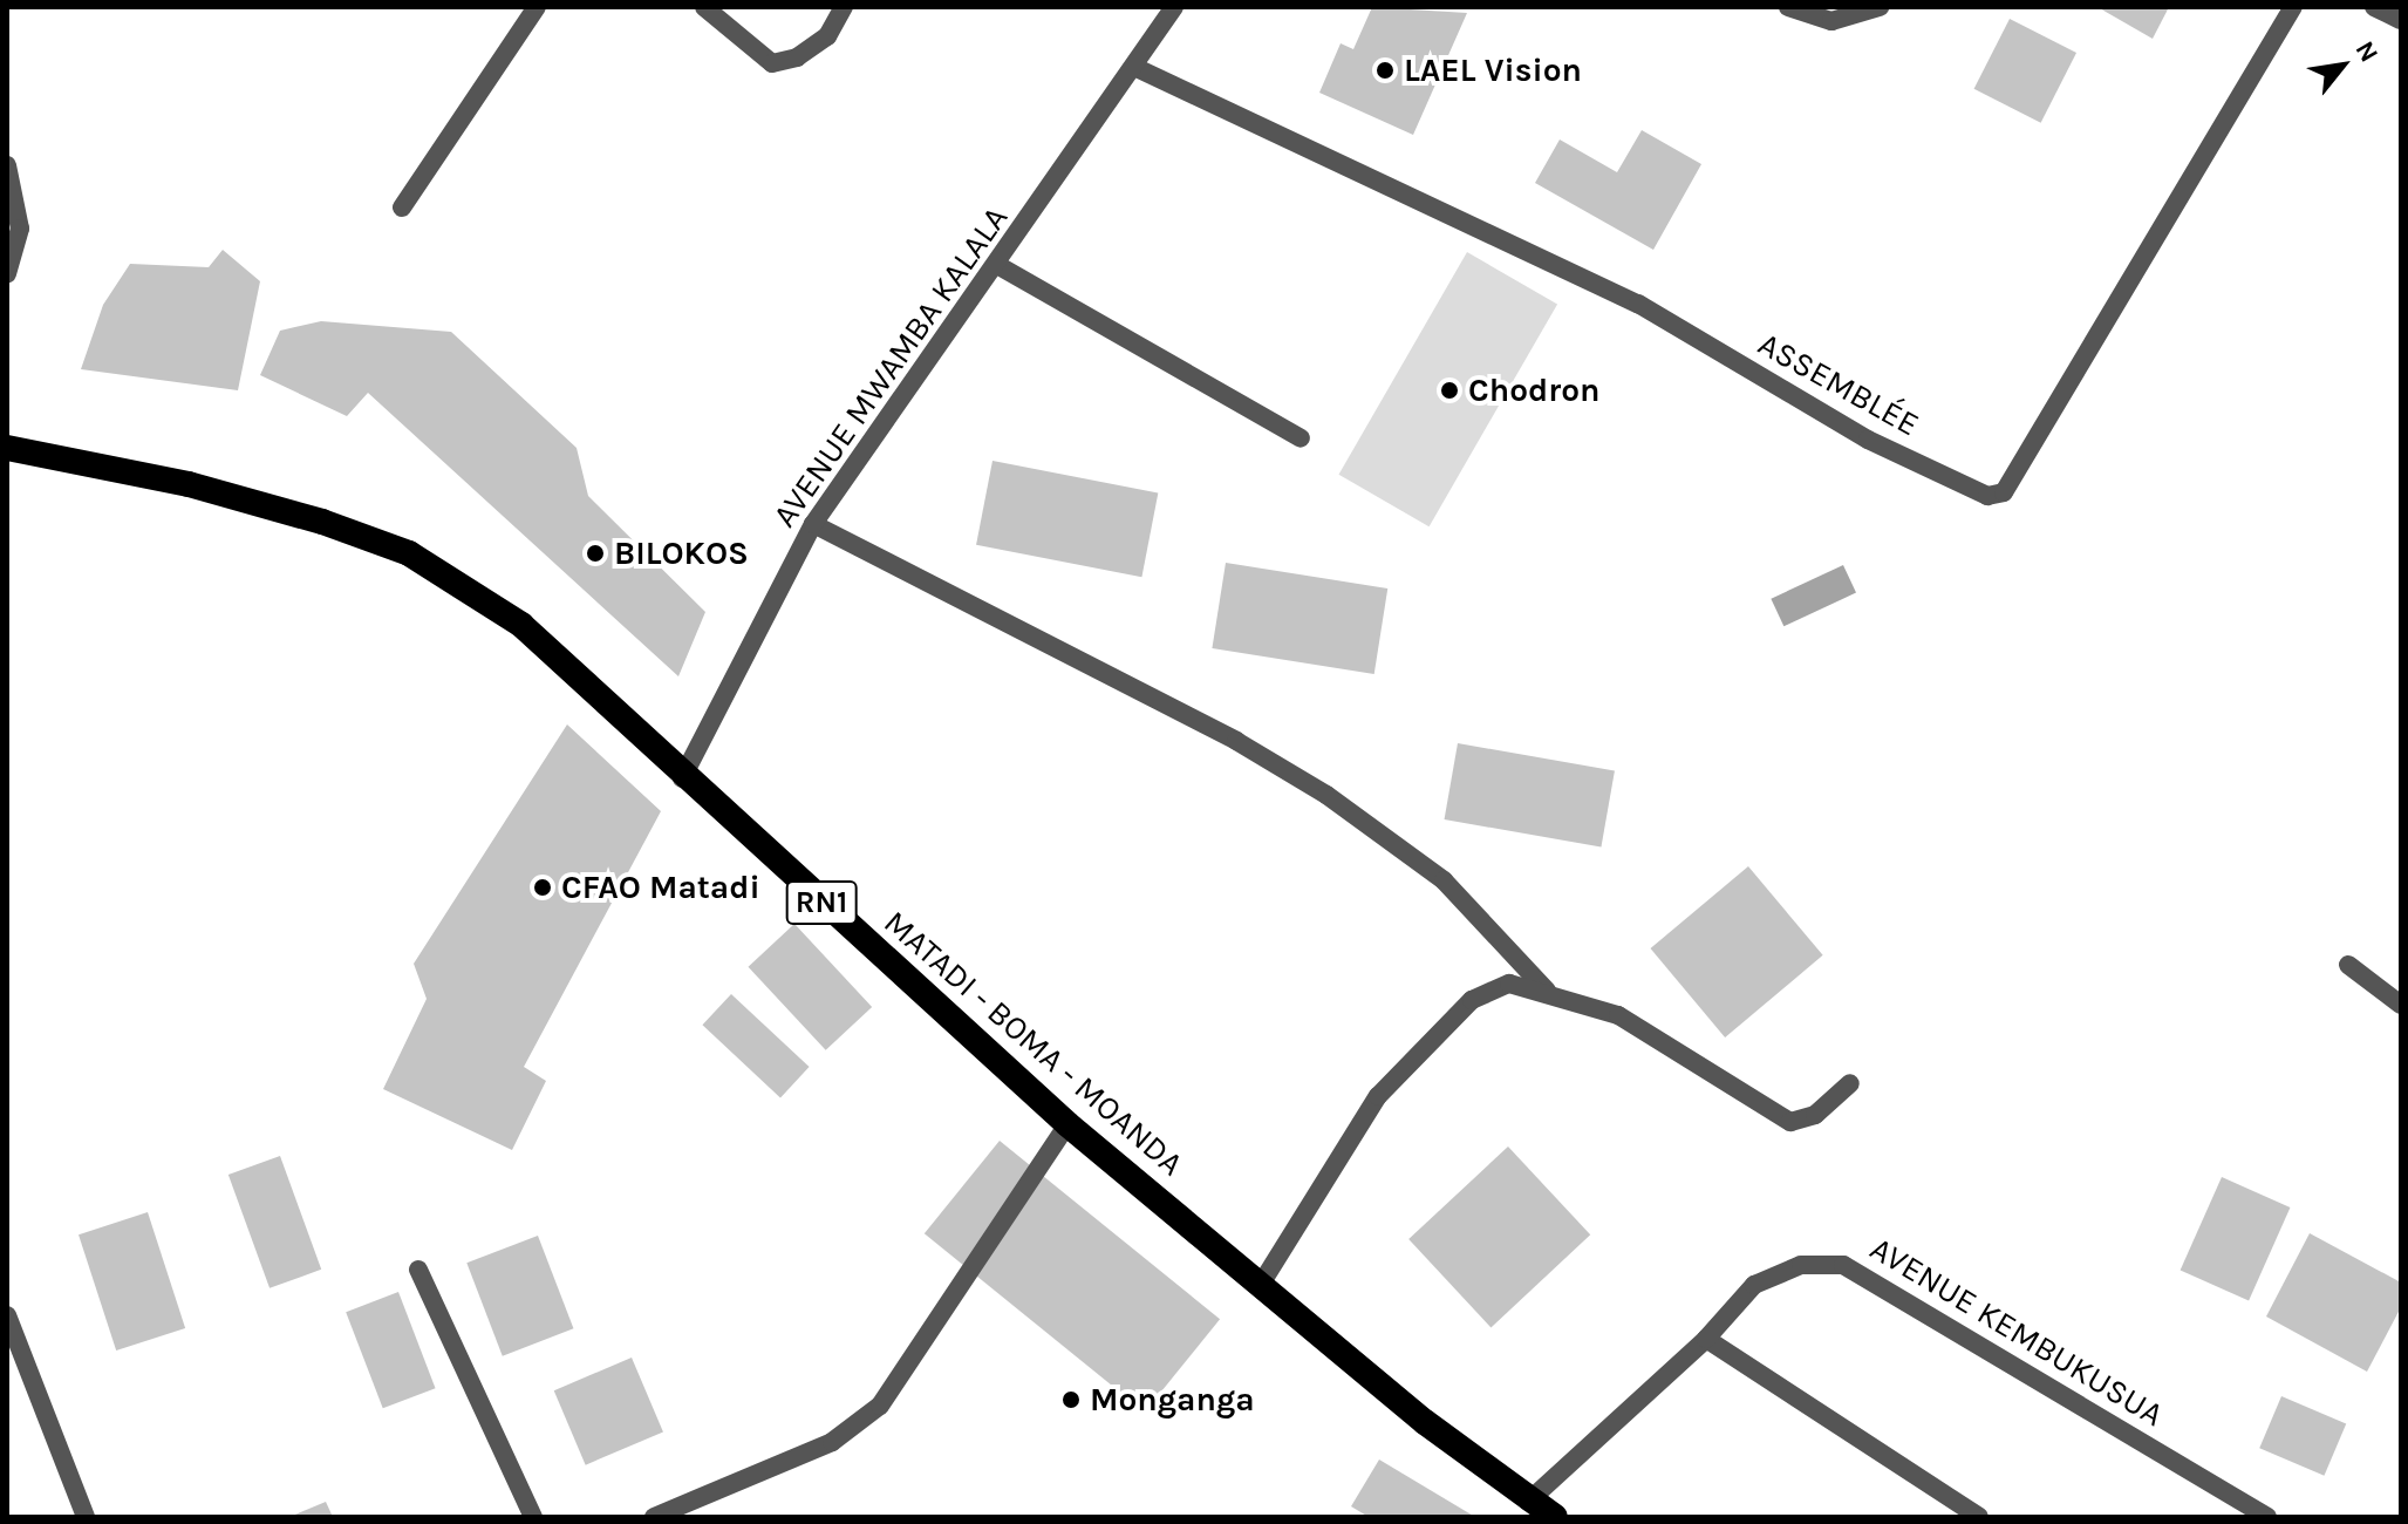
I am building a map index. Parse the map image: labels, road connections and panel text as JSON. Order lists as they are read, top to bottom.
{
  "streets": {
    "highway": ["RN1", "MATADI - BOMA - MOANDA"],
    "street": ["AVENUE MWAMBA KALALA", "ASSEMBLÉE", "AVENUE KEMBUKUSUA"]
  },
  "crossings": [
    ["AVENUE MWAMBA KALALA", "ASSEMBLÉE"],
    ["AVENUE MWAMBA KALALA", "MATADI - BOMA - MOANDA"],
    ["MATADI - BOMA - MOANDA", "AVENUE KEMBUKUSUA"]
  ],
  "places": [
    "LAEL Vision",
    "Chodron",
    "BILOKOS",
    "CFAO Matadi",
    "Monganga"
  ],
  "north": "top right"
}
